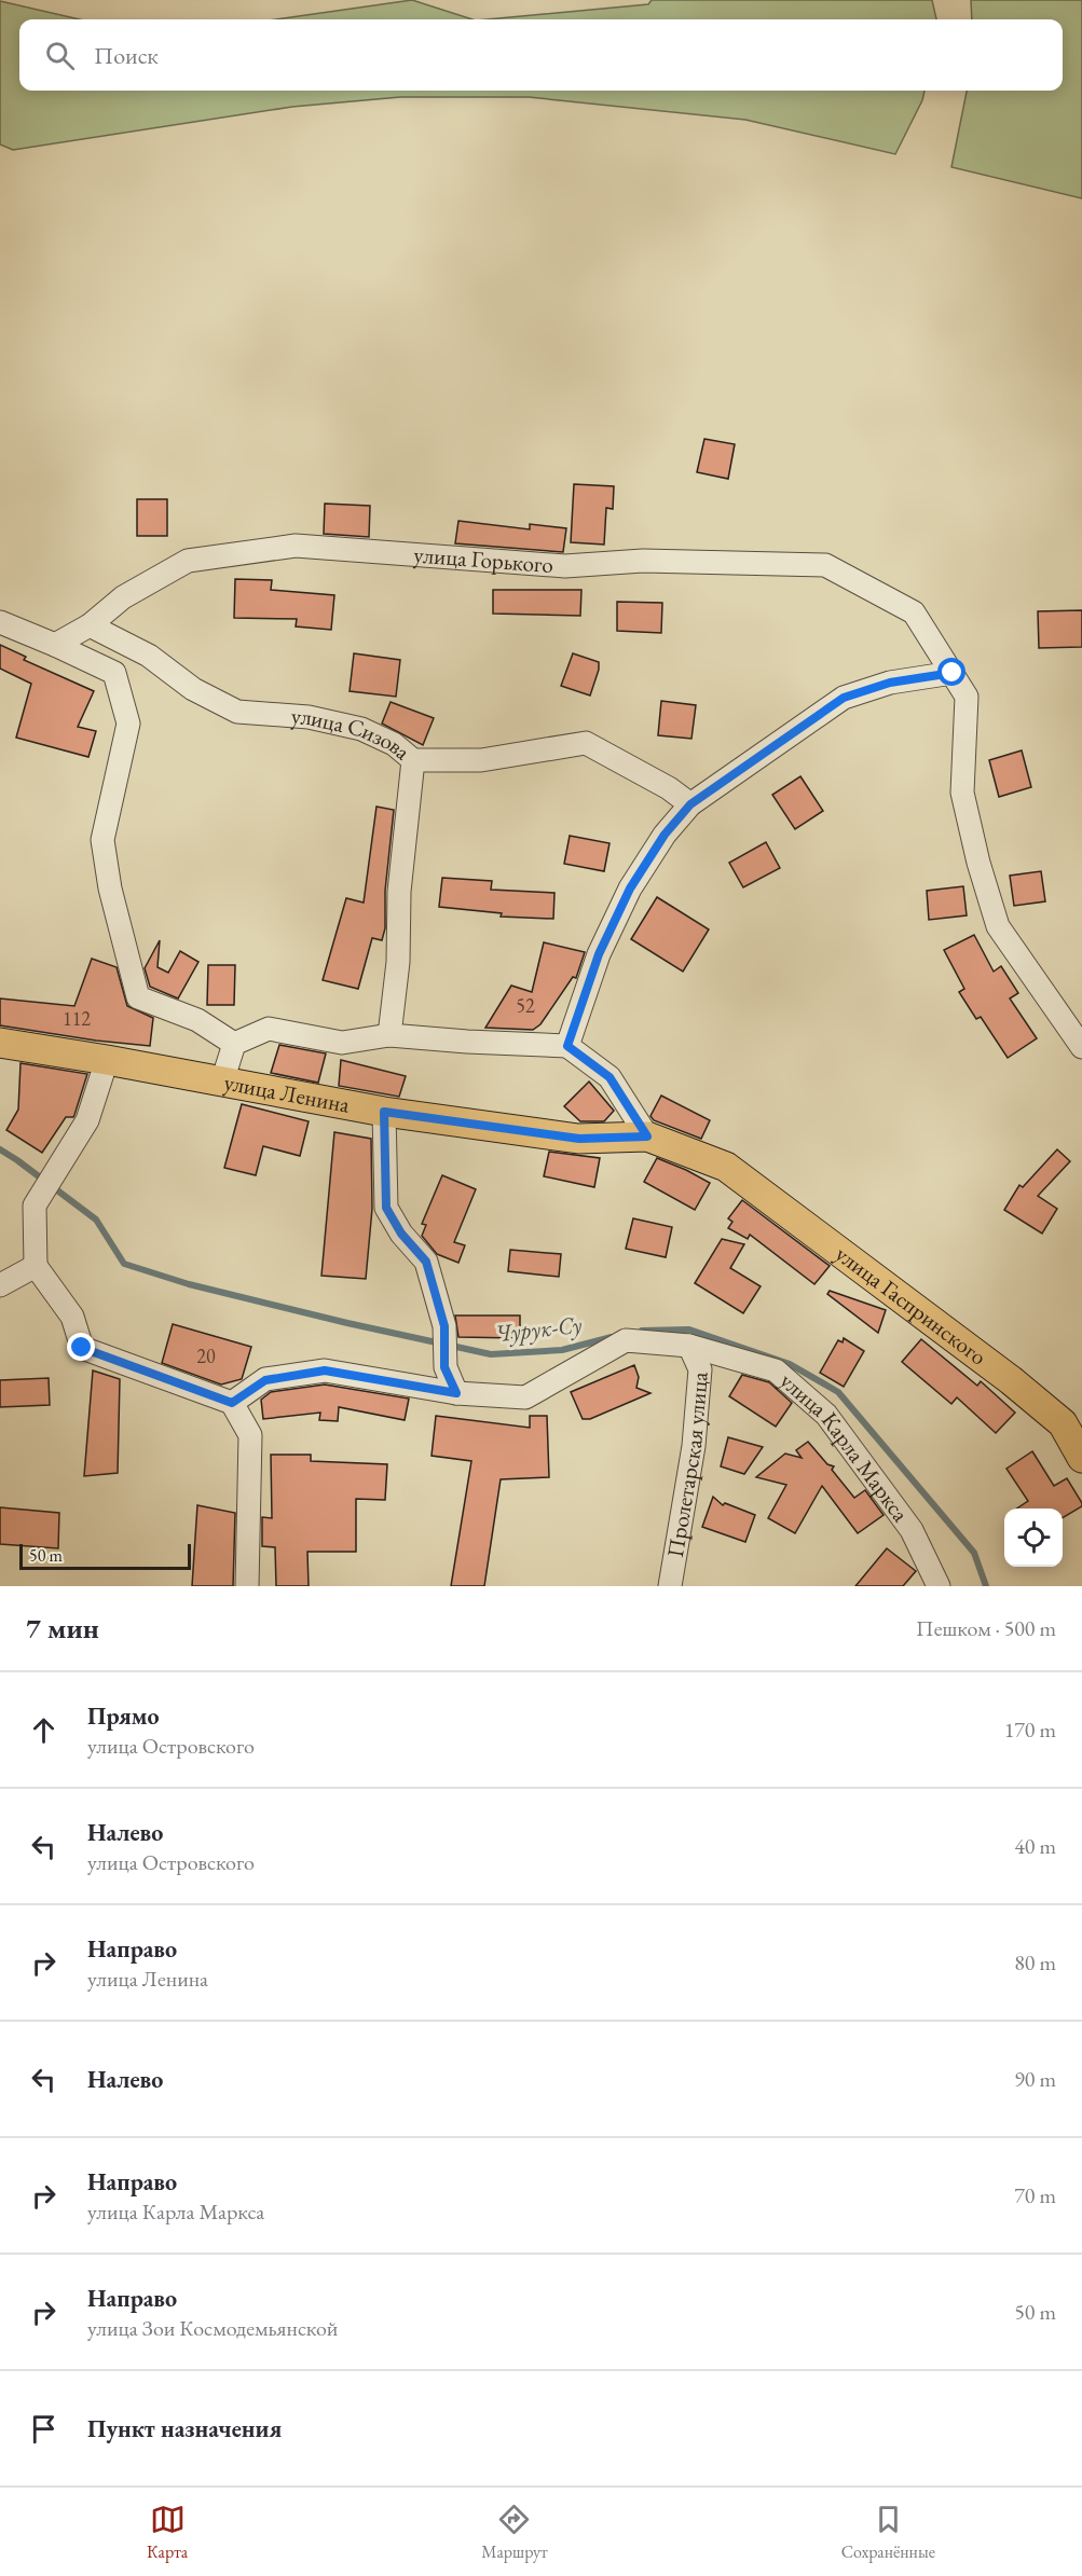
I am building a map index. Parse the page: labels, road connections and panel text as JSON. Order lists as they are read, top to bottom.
{
  "streets": {
    "main road": ["улица Ленина", "улица Гаспринского"],
    "street": [
      "улица Горького",
      "улица Сизова",
      "улица Карла Маркса",
      "Пролетарская улица"
    ]
  },
  "crossings": [
    ["улица Горького", "улица Сизова"],
    ["улица Ленина", "улица Гаспринского"],
    ["улица Карла Маркса", "Пролетарская улица"]
  ],
  "water": ["Чурук-Су"],
  "house_numbers": ["52", "112", "20"],
  "scale_bar": "50 m",
  "page": {
    "search": "Поиск",
    "scale": "50 m",
    "heading": ["7 мин", "Пешком · 500 m"],
    "list": [
      ["Прямо", "улица Островского", "170 m"],
      ["Налево", "улица Островского", "40 m"],
      ["Направо", "улица Ленина", "80 m"],
      ["Налево", "90 m"],
      ["Направо", "улица Карла Маркса", "70 m"],
      ["Направо", "улица Зои Космодемьянской", "50 m"],
      "Пункт назначения"
    ],
    "nav": ["Карта", "Маршрут", "Сохранённые"]
  }
}
